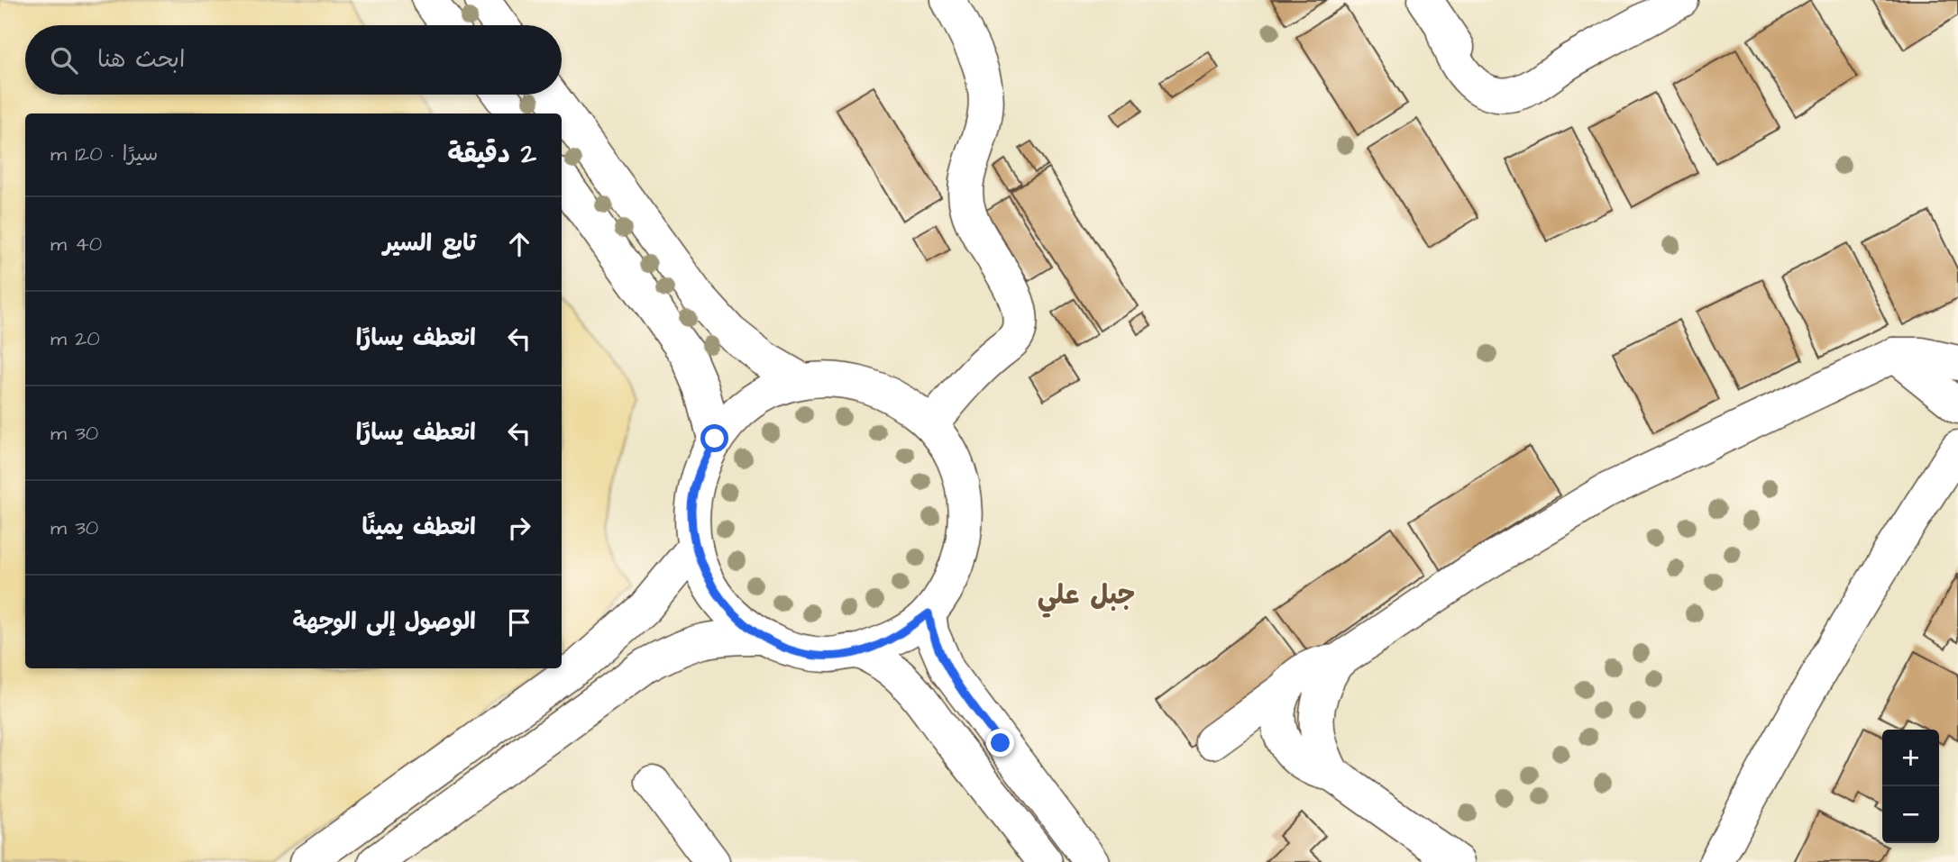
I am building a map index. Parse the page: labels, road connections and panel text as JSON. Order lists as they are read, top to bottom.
{
  "districts": ["جبل علي"],
  "page": {
    "search": "ابحث هنا",
    "heading": ["2 دقيقة", "سيرًا · 120 m"],
    "list": [
      ["تابع السير", "40 m"],
      ["انعطف يسارًا", "20 m"],
      ["انعطف يسارًا", "30 m"],
      ["انعطف يمينًا", "30 m"],
      "الوصول إلى الوجهة"
    ],
    "map_buttons": ["+", "−"]
  }
}
